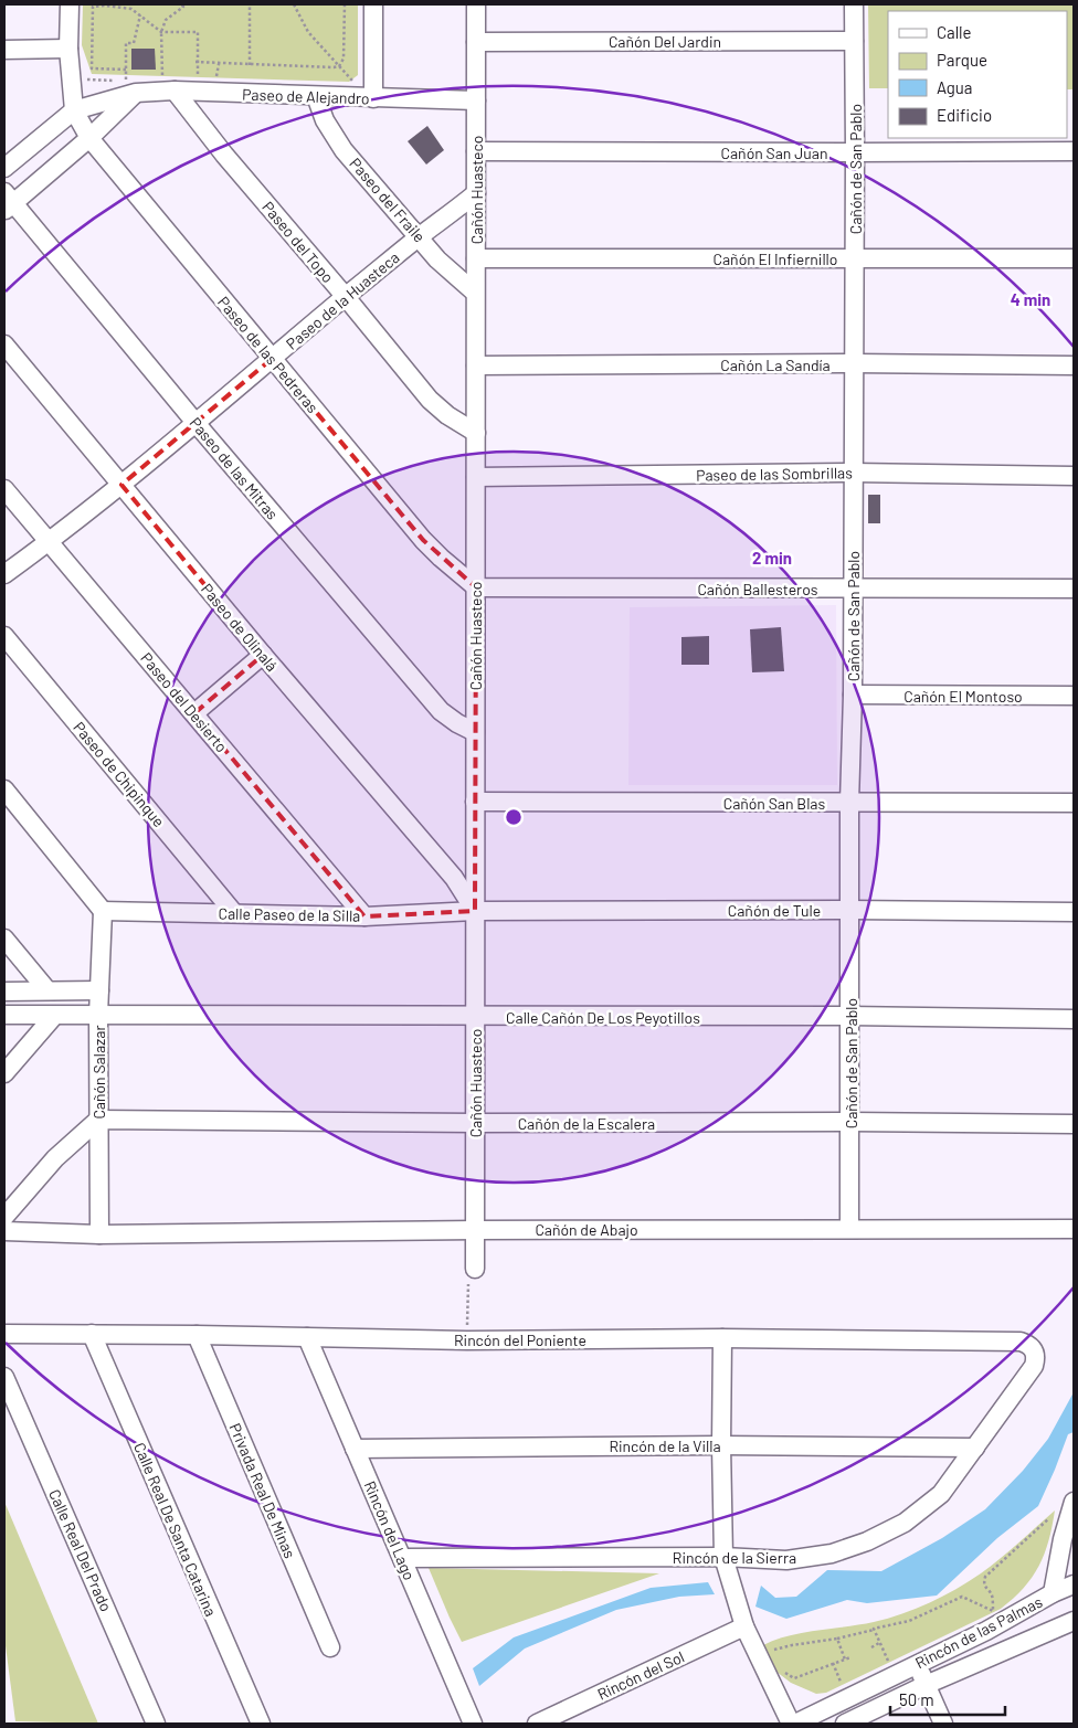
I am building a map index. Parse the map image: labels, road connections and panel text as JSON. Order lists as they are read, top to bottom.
{
  "streets": {
    "street": [
      "Cañón Del Jardin",
      "Paseo de Alejandro",
      "Cañón San Juan",
      "Cañón de San Pablo",
      "Cañón Huasteco",
      "Paseo del Fraile",
      "Paseo del Topo",
      "Cañón El Infiernillo",
      "Paseo de la Huasteca",
      "Paseo de las Pedreras",
      "Cañón La Sandía",
      "Paseo de las Mitras",
      "Paseo de las Sombrillas",
      "Cañón Ballesteros",
      "Paseo de Olinalá",
      "Cañón El Montoso",
      "Paseo del Desierto",
      "Paseo de Chipinque",
      "Cañón San Blas",
      "Cañón de Tule",
      "Calle Paseo de la Silla",
      "Calle Cañón De Los Peyotillos",
      "Cañón Salazar",
      "Cañón de la Escalera",
      "Cañón de Abajo",
      "Rincón del Poniente",
      "Rincón de la Villa",
      "Privada Real De Minas",
      "Calle Real De Santa Catarina",
      "Rincón del Lago",
      "Calle Real Del Prado",
      "Rincón de la Sierra",
      "Rincón de las Palmas",
      "Rincón del Sol"
    ]
  },
  "crossings": [
    ["Cañón Del Jardin", "Cañón de San Pablo"],
    ["Cañón Del Jardin", "Cañón Huasteco"],
    ["Paseo de Alejandro", "Cañón Huasteco"],
    ["Paseo de Alejandro", "Paseo del Fraile"],
    ["Paseo de Alejandro", "Paseo del Topo"],
    ["Paseo de Alejandro", "Paseo de las Pedreras"],
    ["Cañón San Juan", "Cañón de San Pablo"],
    ["Cañón San Juan", "Cañón Huasteco"],
    ["Cañón de San Pablo", "Cañón El Infiernillo"],
    ["Cañón de San Pablo", "Cañón La Sandía"],
    ["Cañón de San Pablo", "Paseo de las Sombrillas"],
    ["Cañón de San Pablo", "Cañón Ballesteros"],
    ["Cañón de San Pablo", "Cañón El Montoso"],
    ["Cañón de San Pablo", "Cañón San Blas"],
    ["Cañón de San Pablo", "Cañón de Tule"],
    ["Cañón de San Pablo", "Calle Cañón De Los Peyotillos"],
    ["Cañón de San Pablo", "Cañón de la Escalera"],
    ["Cañón de San Pablo", "Cañón de Abajo"],
    ["Cañón Huasteco", "Paseo del Fraile"],
    ["Cañón Huasteco", "Paseo del Topo"],
    ["Cañón Huasteco", "Cañón El Infiernillo"],
    ["Cañón Huasteco", "Paseo de la Huasteca"],
    ["Cañón Huasteco", "Paseo de las Pedreras"],
    ["Cañón Huasteco", "Cañón La Sandía"],
    ["Cañón Huasteco", "Paseo de las Mitras"],
    ["Cañón Huasteco", "Paseo de las Sombrillas"],
    ["Cañón Huasteco", "Cañón Ballesteros"],
    ["Cañón Huasteco", "Paseo de Olinalá"],
    ["Cañón Huasteco", "Cañón San Blas"],
    ["Cañón Huasteco", "Cañón de Tule"],
    ["Cañón Huasteco", "Calle Paseo de la Silla"],
    ["Cañón Huasteco", "Calle Cañón De Los Peyotillos"],
    ["Cañón Huasteco", "Cañón de la Escalera"],
    ["Cañón Huasteco", "Cañón de Abajo"],
    ["Paseo del Fraile", "Paseo de la Huasteca"],
    ["Paseo del Topo", "Paseo de la Huasteca"],
    ["Paseo de la Huasteca", "Paseo de las Pedreras"],
    ["Paseo de la Huasteca", "Paseo de las Mitras"],
    ["Paseo de la Huasteca", "Paseo de Olinalá"],
    ["Paseo de la Huasteca", "Paseo del Desierto"],
    ["Paseo de las Pedreras", "Cañón Ballesteros"],
    ["Paseo de Olinalá", "Cañón de Tule"],
    ["Paseo de Olinalá", "Calle Paseo de la Silla"],
    ["Paseo del Desierto", "Calle Paseo de la Silla"],
    ["Paseo de Chipinque", "Calle Paseo de la Silla"],
    ["Cañón de Tule", "Calle Paseo de la Silla"],
    ["Calle Paseo de la Silla", "Cañón Salazar"],
    ["Calle Cañón De Los Peyotillos", "Cañón Salazar"],
    ["Cañón Salazar", "Cañón de la Escalera"],
    ["Cañón Salazar", "Cañón de Abajo"],
    ["Rincón del Poniente", "Privada Real De Minas"],
    ["Rincón del Poniente", "Calle Real De Santa Catarina"],
    ["Rincón del Poniente", "Rincón del Lago"],
    ["Rincón del Poniente", "Rincón de la Sierra"],
    ["Rincón de la Villa", "Rincón del Lago"],
    ["Rincón de la Villa", "Rincón de la Sierra"],
    ["Rincón del Lago", "Rincón de la Sierra"]
  ],
  "legend": [
    "Calle",
    "Parque",
    "Agua",
    "Edificio"
  ],
  "scale_bar": "50 m",
  "rings": ["4 min", "2 min"]
}
